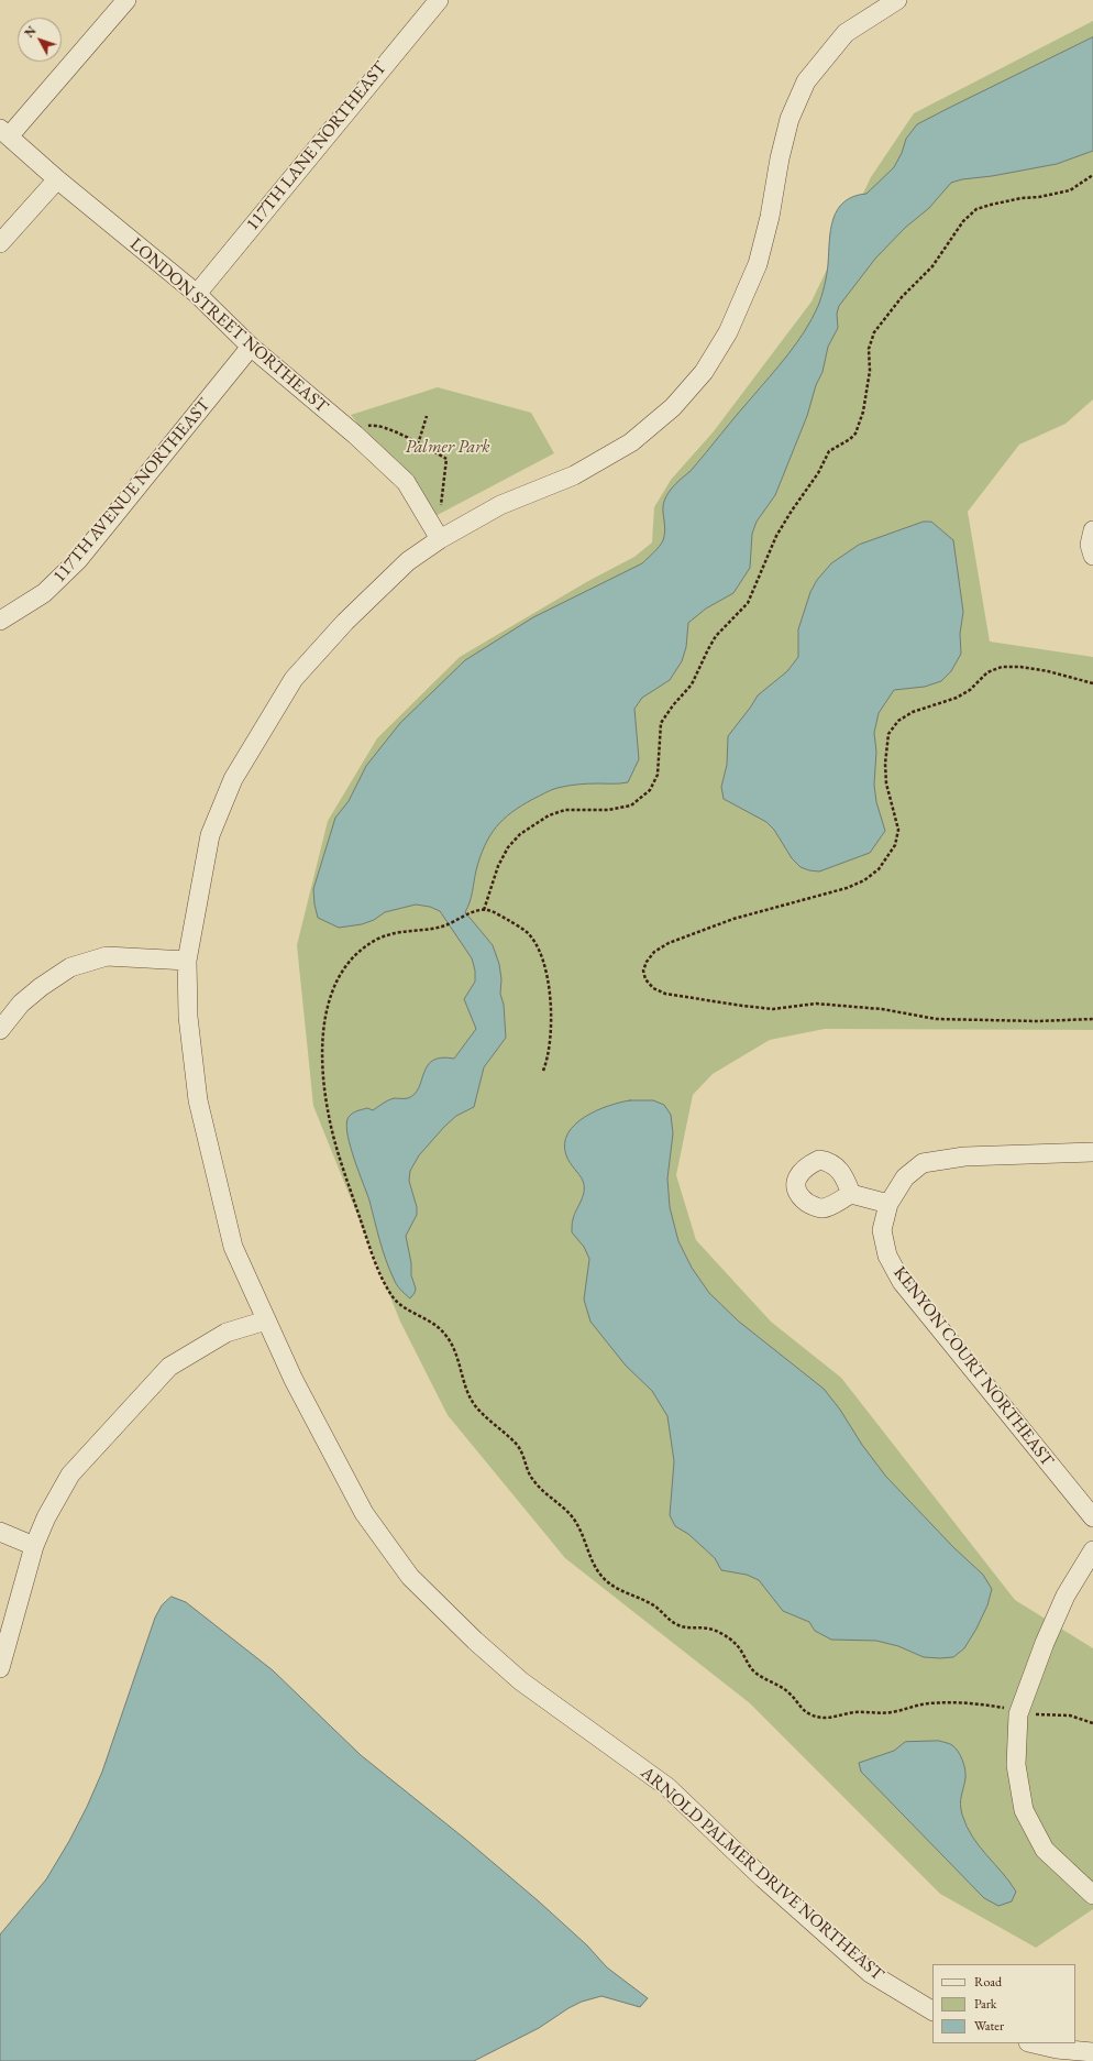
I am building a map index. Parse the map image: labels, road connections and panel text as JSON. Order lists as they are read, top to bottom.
{
  "streets": {
    "street": [
      "117TH LANE NORTHEAST",
      "LONDON STREET NORTHEAST",
      "117TH AVENUE NORTHEAST",
      "KENYON COURT NORTHEAST",
      "ARNOLD PALMER DRIVE NORTHEAST"
    ]
  },
  "crossings": [
    ["117TH LANE NORTHEAST", "LONDON STREET NORTHEAST"],
    ["LONDON STREET NORTHEAST", "117TH AVENUE NORTHEAST"],
    ["LONDON STREET NORTHEAST", "ARNOLD PALMER DRIVE NORTHEAST"]
  ],
  "parks": ["Palmer Park"],
  "legend": ["Road", "Park", "Water"],
  "north": "top left"
}
